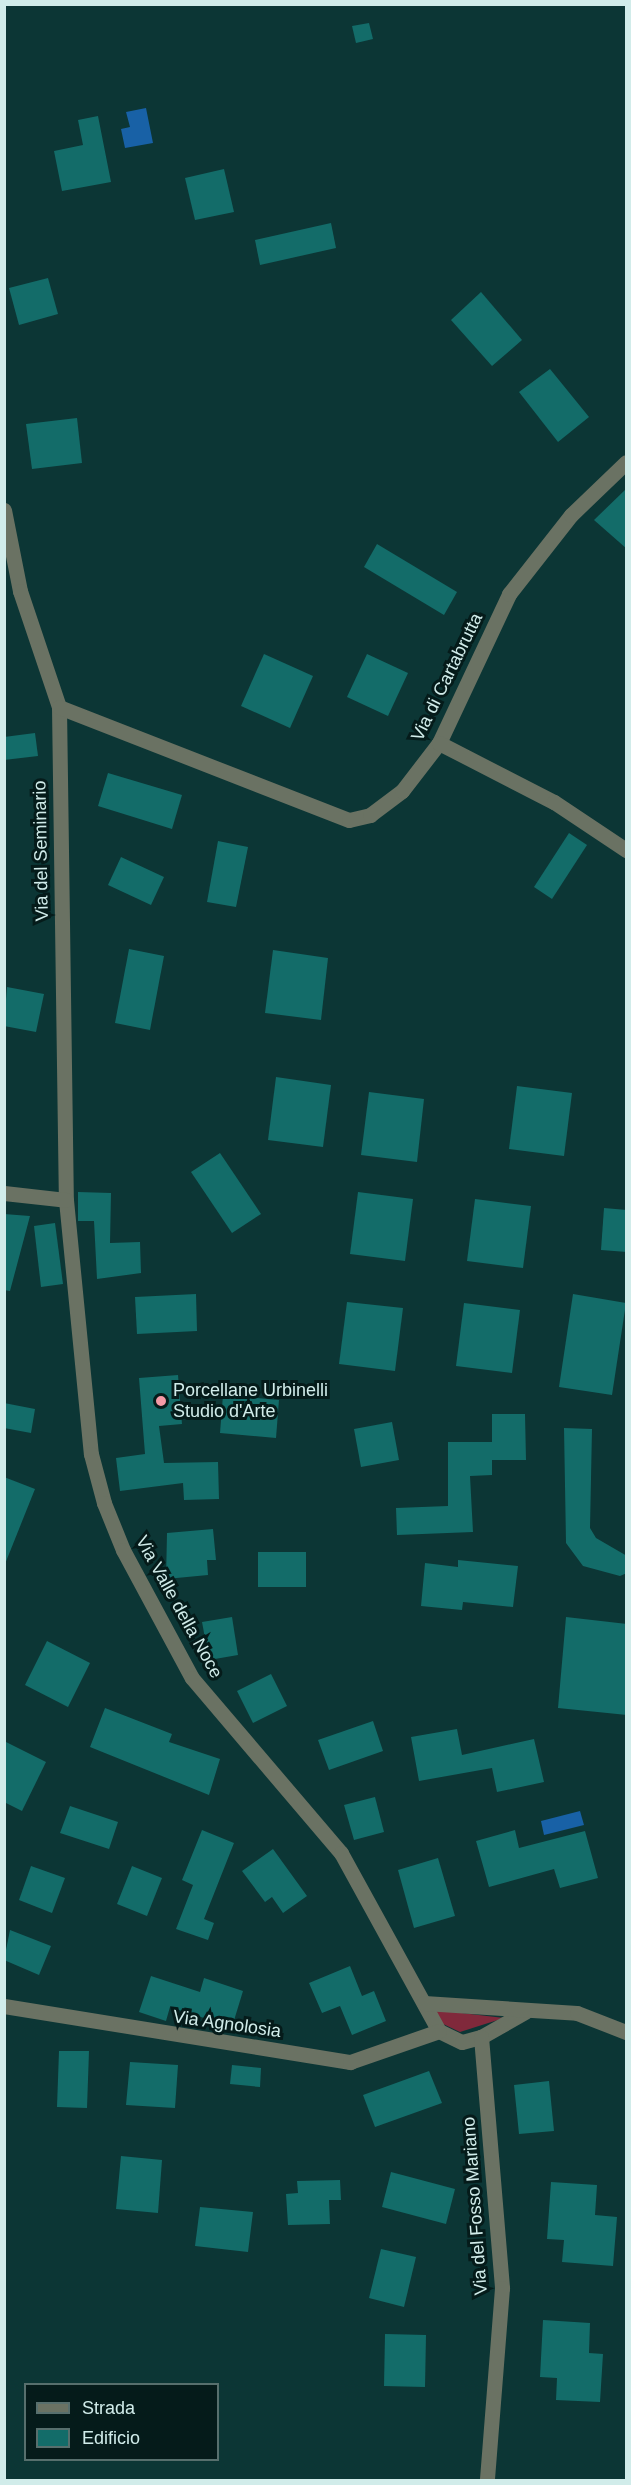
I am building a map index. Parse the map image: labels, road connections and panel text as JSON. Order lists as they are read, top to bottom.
{
  "streets": {
    "street": [
      "Via di Cartabrutta",
      "Via del Seminario",
      "Via Valle della Noce",
      "Via Agnolosia",
      "Via del Fosso Mariano"
    ]
  },
  "crossings": [
    ["Via di Cartabrutta", "Via del Seminario"],
    ["Via del Seminario", "Via Valle della Noce"],
    ["Via Valle della Noce", "Via Agnolosia"]
  ],
  "places": ["Porcellane Urbinelli Studio d'Arte"],
  "legend": ["Strada", "Edificio"]
}
